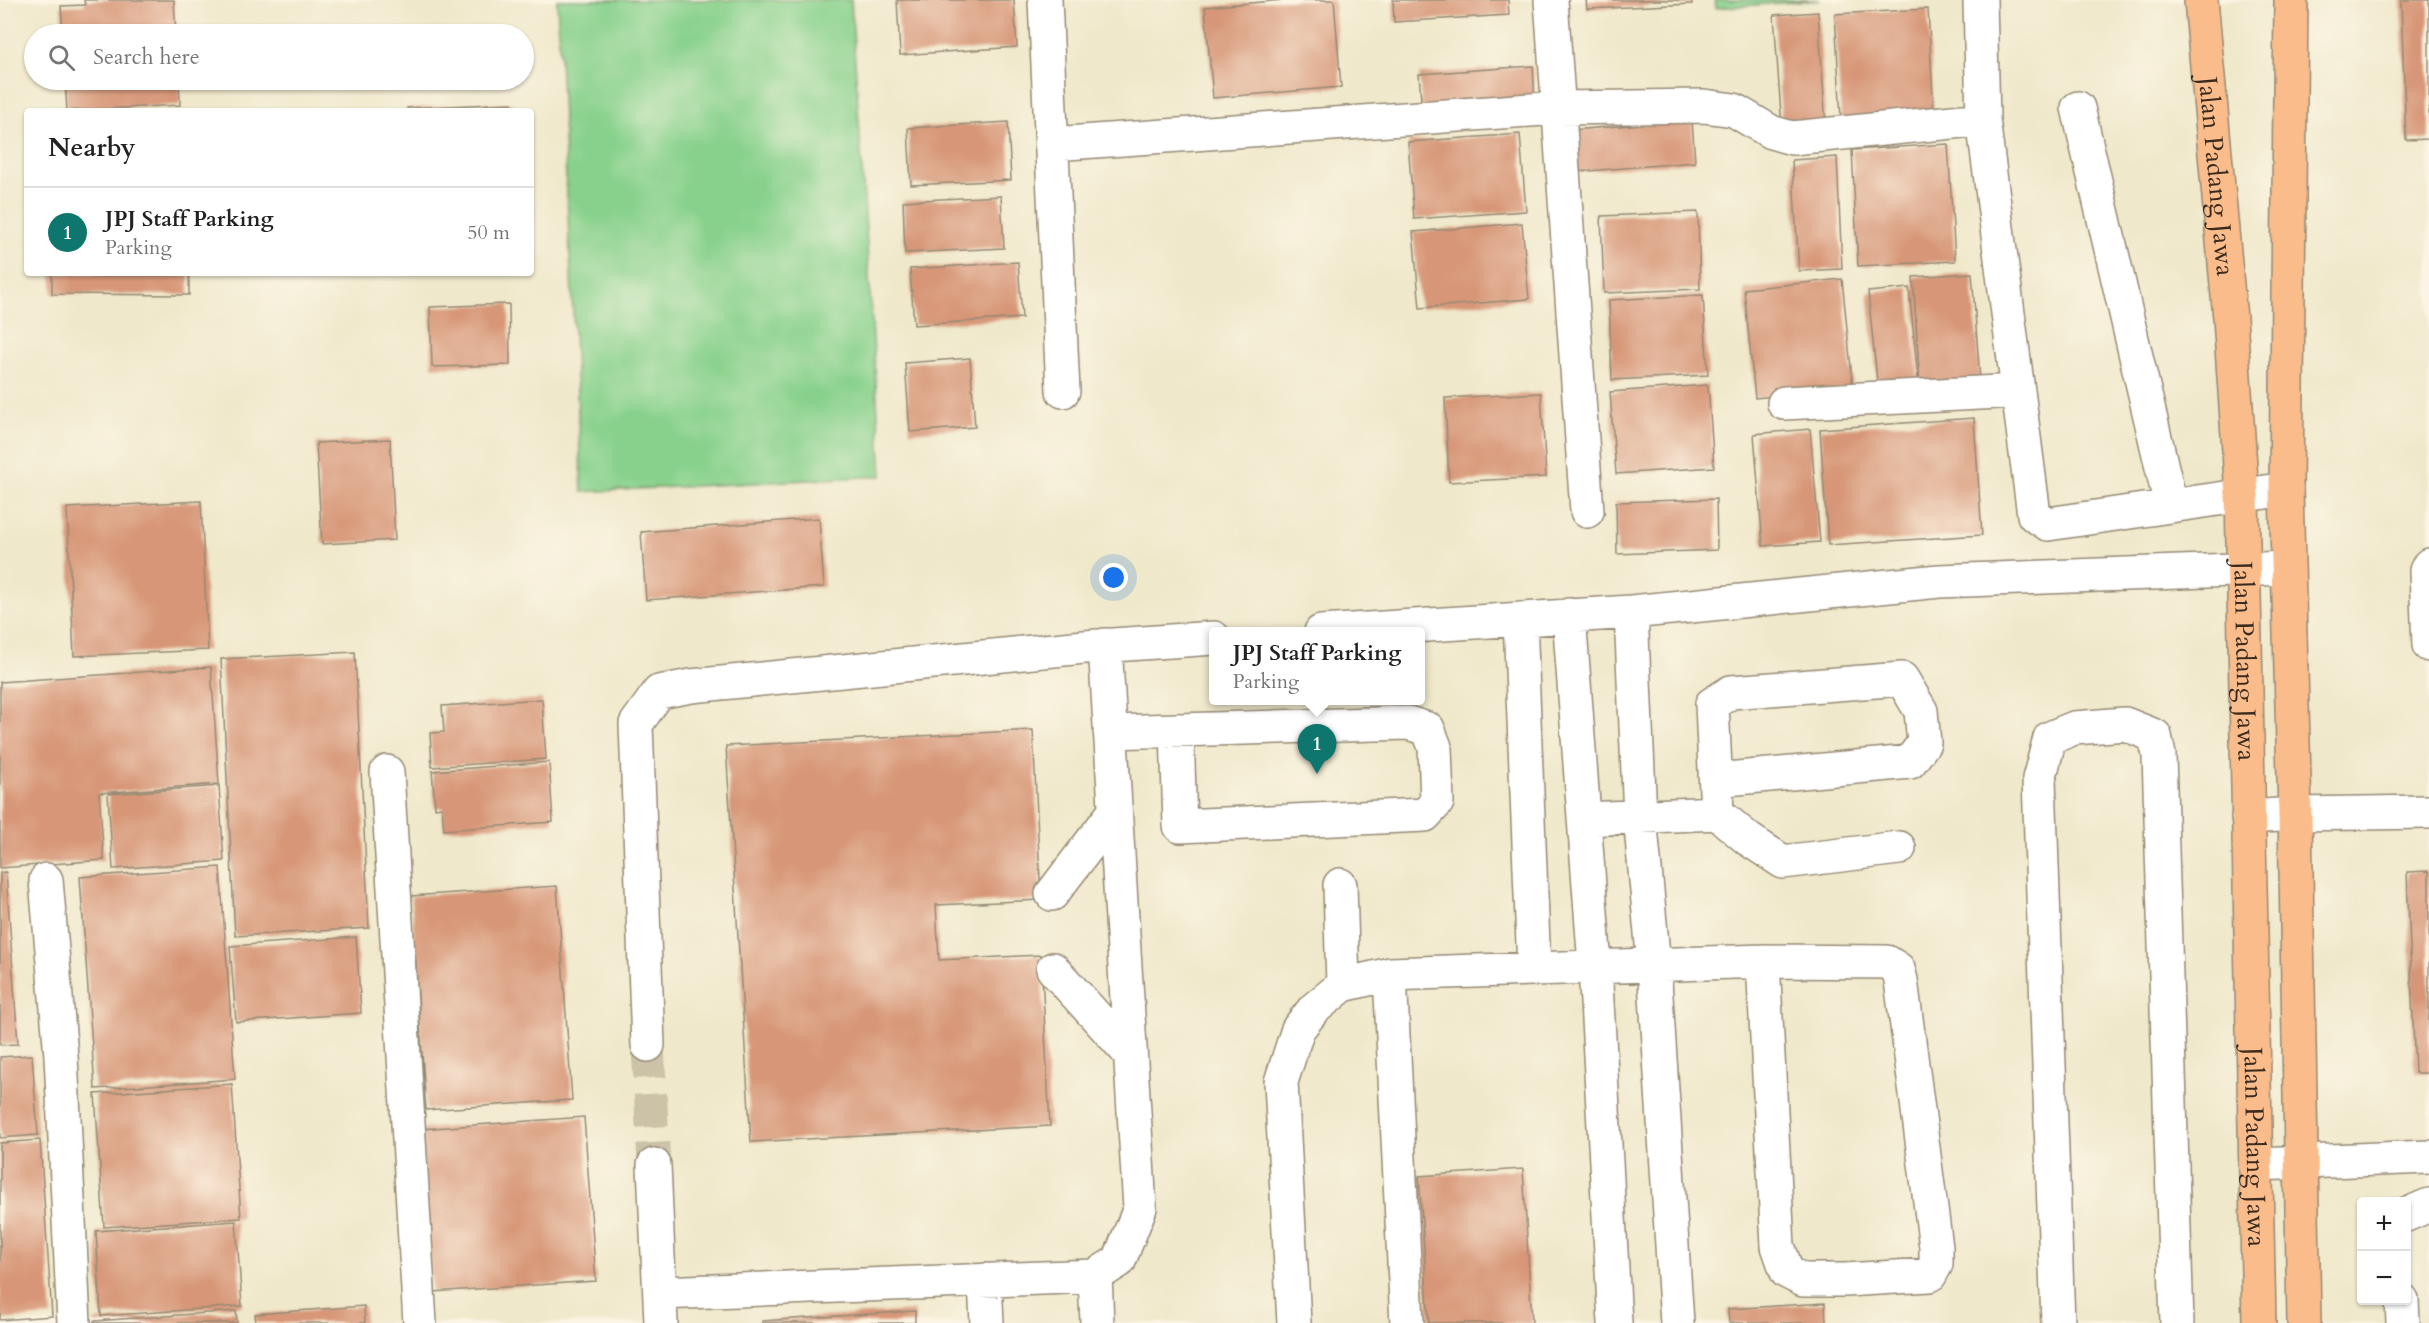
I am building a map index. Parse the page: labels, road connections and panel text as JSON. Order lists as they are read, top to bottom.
{
  "streets": {
    "main road": ["Jalan Padang Jawa"]
  },
  "page": {
    "search": "Search here",
    "heading": "Nearby",
    "list": [
      {
        "mark": "1",
        "name": "JPJ Staff Parking",
        "note": "Parking",
        "value": "50 m"
      }
    ],
    "popup": ["JPJ Staff Parking", "Parking"],
    "pins": "1",
    "map_buttons": ["+", "−"]
  }
}
